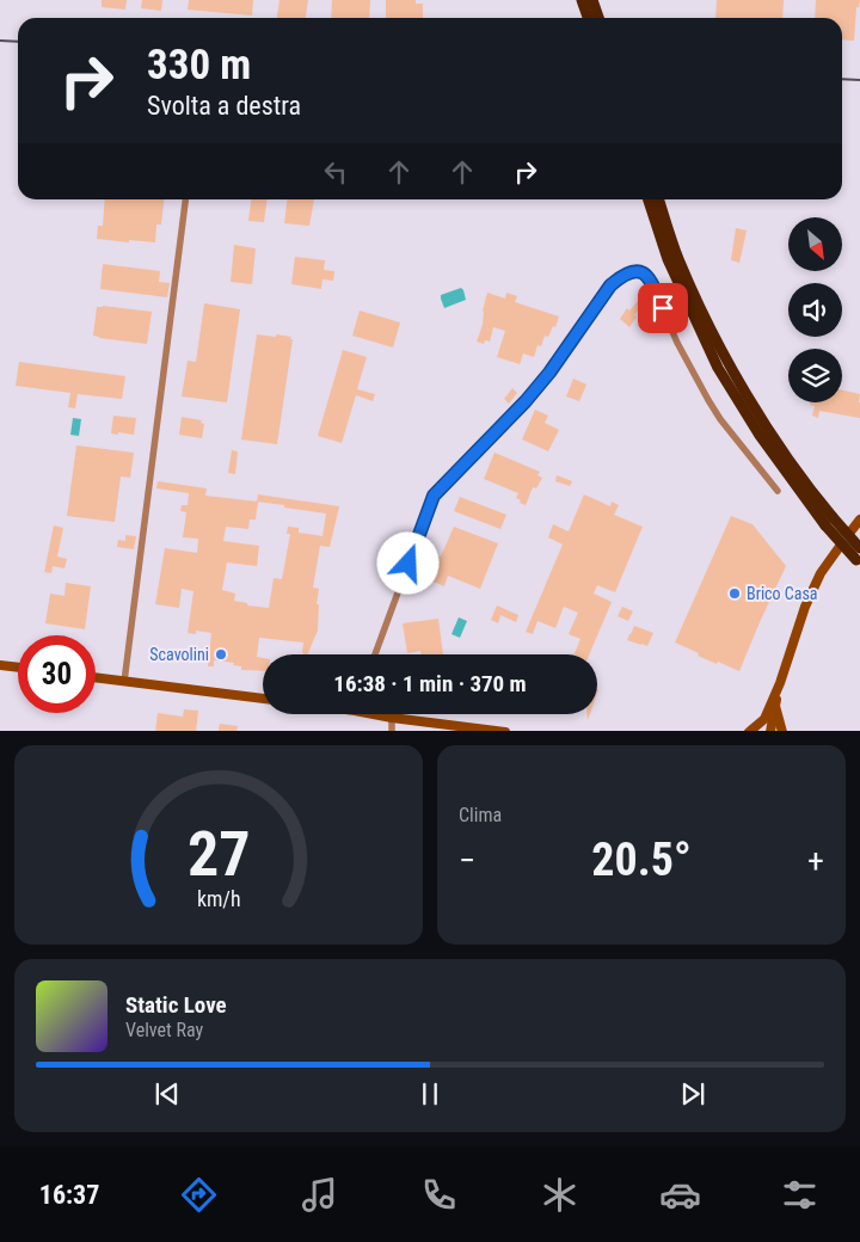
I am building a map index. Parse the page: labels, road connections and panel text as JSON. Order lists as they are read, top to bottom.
{
  "places": ["Brico Casa", "Scavolini"],
  "north": "bottom right",
  "page": {
    "turn": ["330 m", "Svolta a destra"],
    "limit": "30",
    "trip": "16:38 · 1 min · 370 m",
    "tile": "Clima",
    "heat": ["−", "20.5°", "+"],
    "song": ["Static Love", "Velvet Ray"],
    "tabs": "16:37",
    "gauge": ["27", "km/h"]
  }
}
